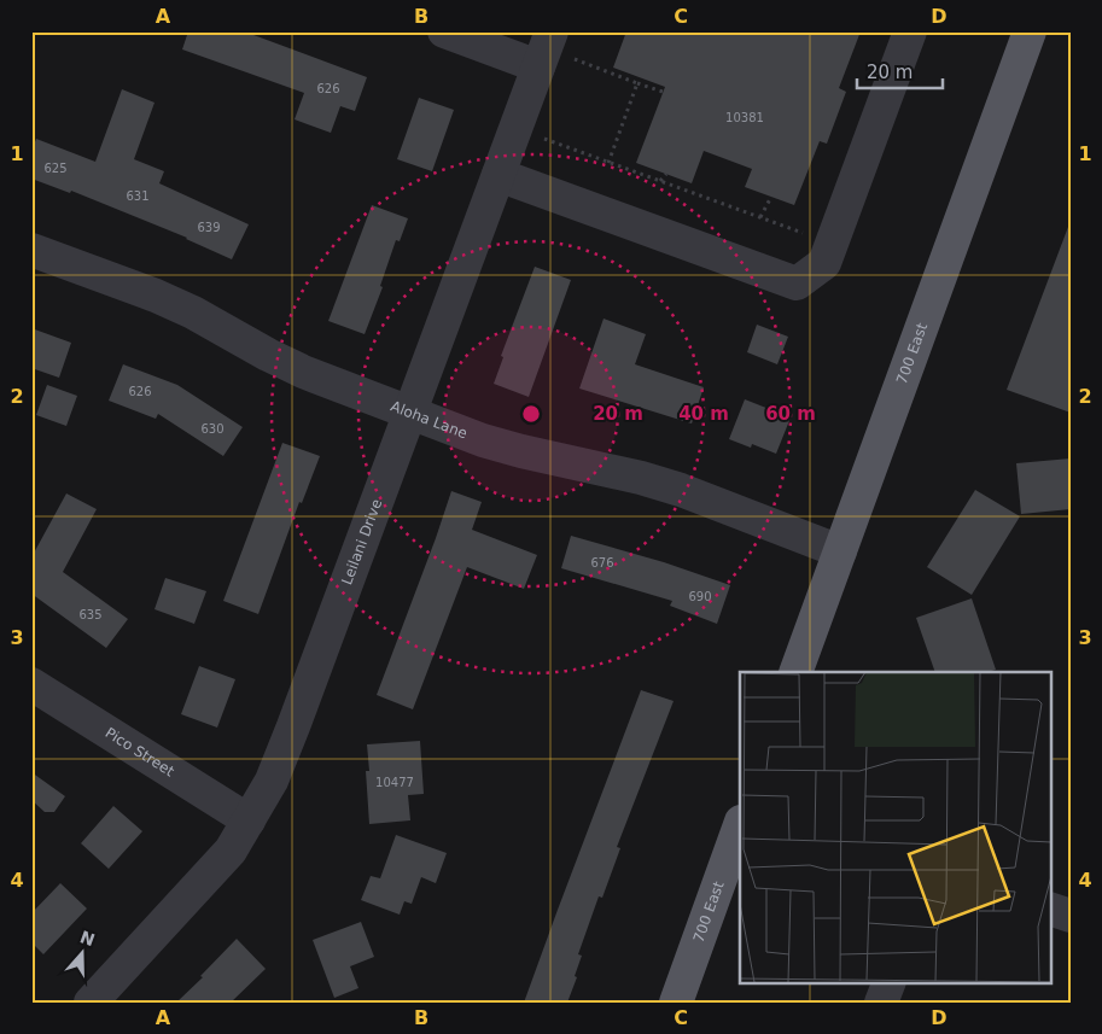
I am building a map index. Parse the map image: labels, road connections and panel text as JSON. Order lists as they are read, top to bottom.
{
  "streets": {
    "main road": ["700 East"],
    "street": ["Aloha Lane", "Leilani Drive", "Pico Street"]
  },
  "crossings": [
    ["700 East", "Aloha Lane"],
    ["Aloha Lane", "Leilani Drive"],
    ["Leilani Drive", "Pico Street"]
  ],
  "house_numbers": [
    "626",
    "10381",
    "625",
    "631",
    "639",
    "626",
    "630",
    "676",
    "690",
    "635",
    "10477"
  ],
  "scale_bar": "20 m",
  "north": "top",
  "grid": {
    "columns": [
      "A",
      "B",
      "C",
      "D"
    ],
    "rows": [
      "1",
      "2",
      "3",
      "4"
    ]
  },
  "rings": ["20 m", "40 m", "60 m"]
}
